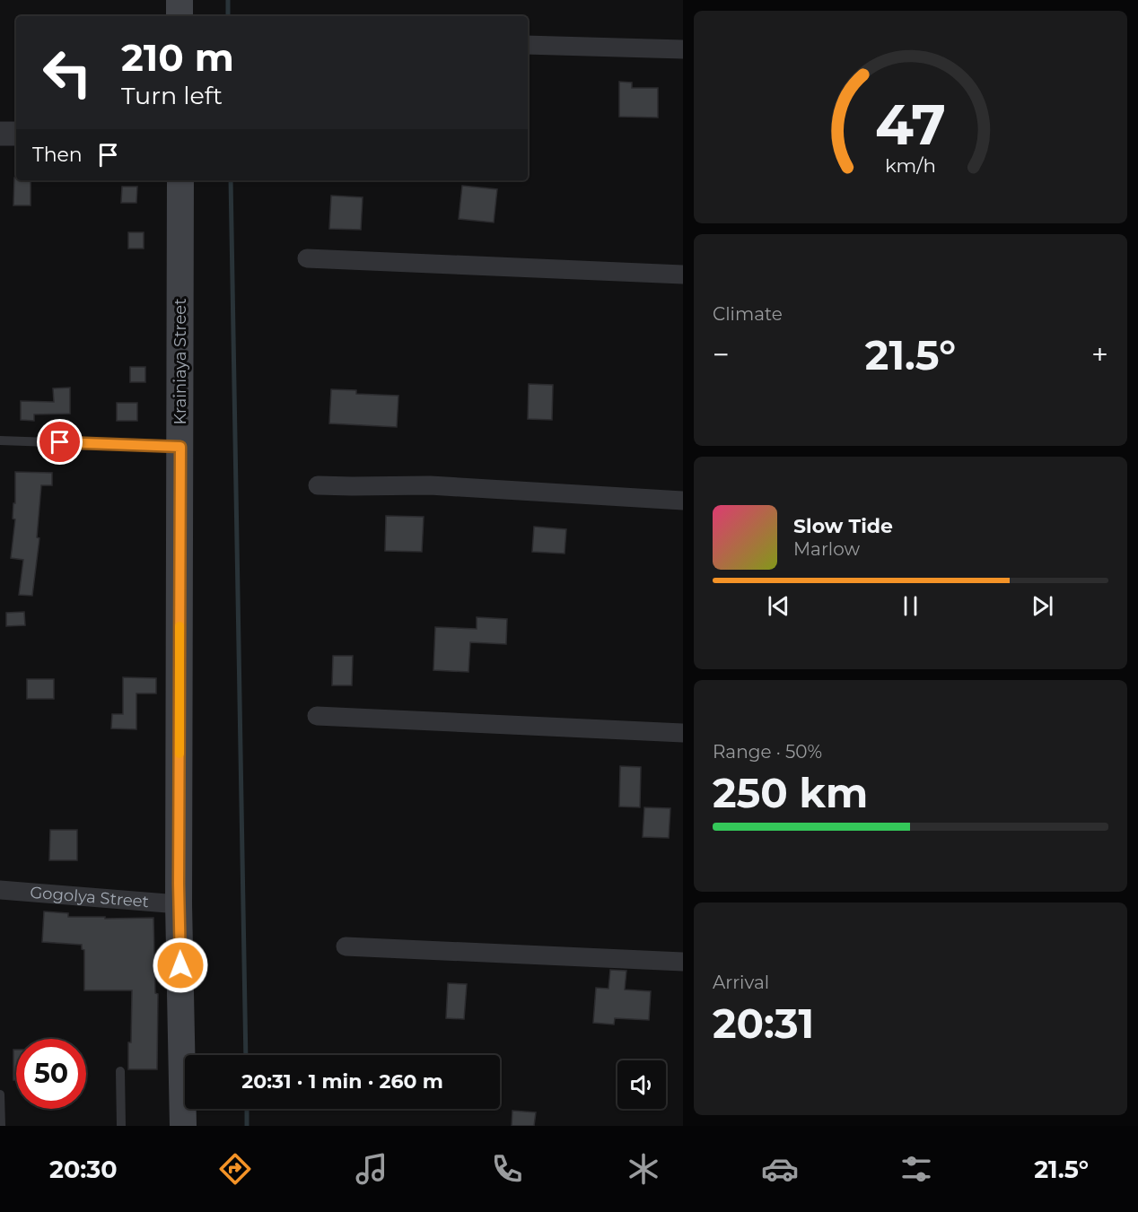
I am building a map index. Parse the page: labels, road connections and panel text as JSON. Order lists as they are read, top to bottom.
{
  "streets": {
    "main road": ["Krainiaya Street"],
    "street": ["Gogolya Street"]
  },
  "crossings": [
    ["Krainiaya Street", "Gogolya Street"]
  ],
  "page": {
    "turn": ["210 m", "Turn left"],
    "then": "Then",
    "tile": [
      "Climate",
      ["Range · 50%", "250 km"],
      ["Arrival", "20:31"]
    ],
    "heat": ["−", "21.5°", "+"],
    "song": ["Slow Tide", "Marlow"],
    "limit": "50",
    "trip": "20:31 · 1 min · 260 m",
    "tabs": ["20:30", "21.5°"],
    "gauge": ["47", "km/h"]
  }
}
